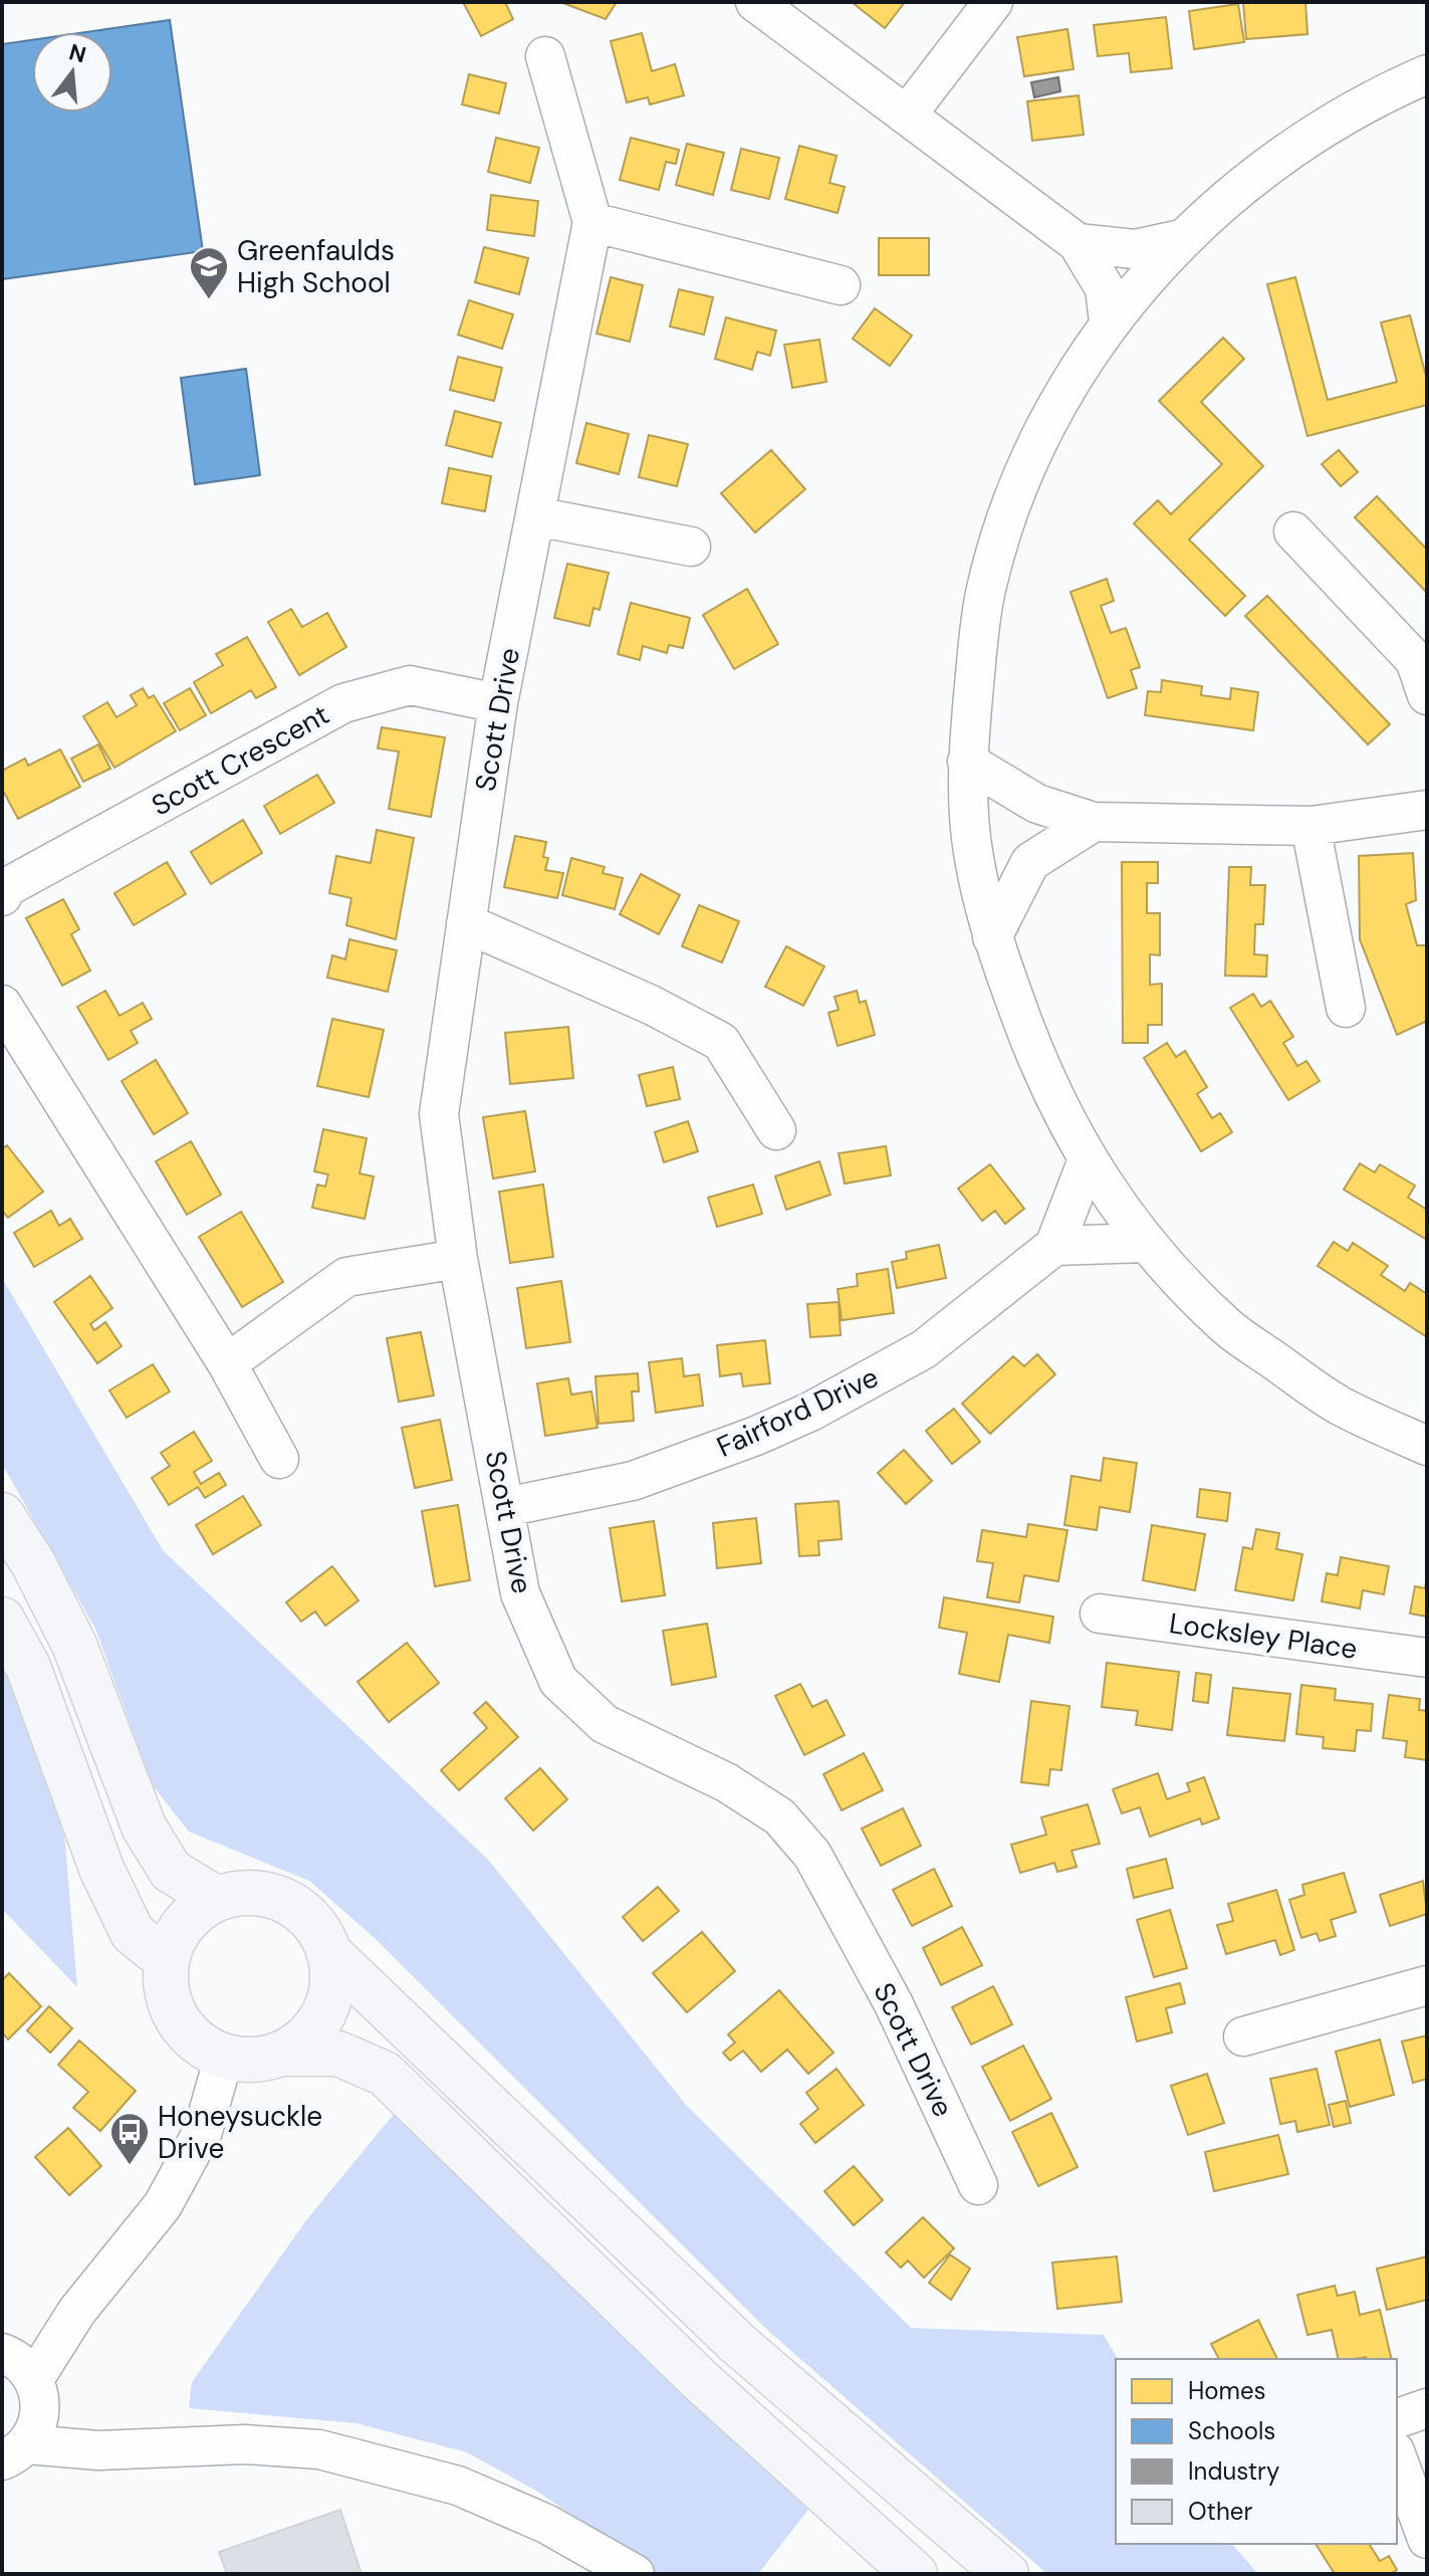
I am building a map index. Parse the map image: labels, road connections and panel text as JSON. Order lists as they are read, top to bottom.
{
  "streets": {
    "street": [
      "Scott Drive",
      "Scott Crescent",
      "Fairford Drive",
      "Locksley Place"
    ]
  },
  "crossings": [
    ["Scott Drive", "Scott Crescent"],
    ["Scott Drive", "Fairford Drive"]
  ],
  "places": {
    "school or university": ["Greenfaulds High School"],
    "bus stop": ["Honeysuckle Drive"]
  },
  "legend": [
    "Homes",
    "Schools",
    "Industry",
    "Other"
  ],
  "north": "top"
}
